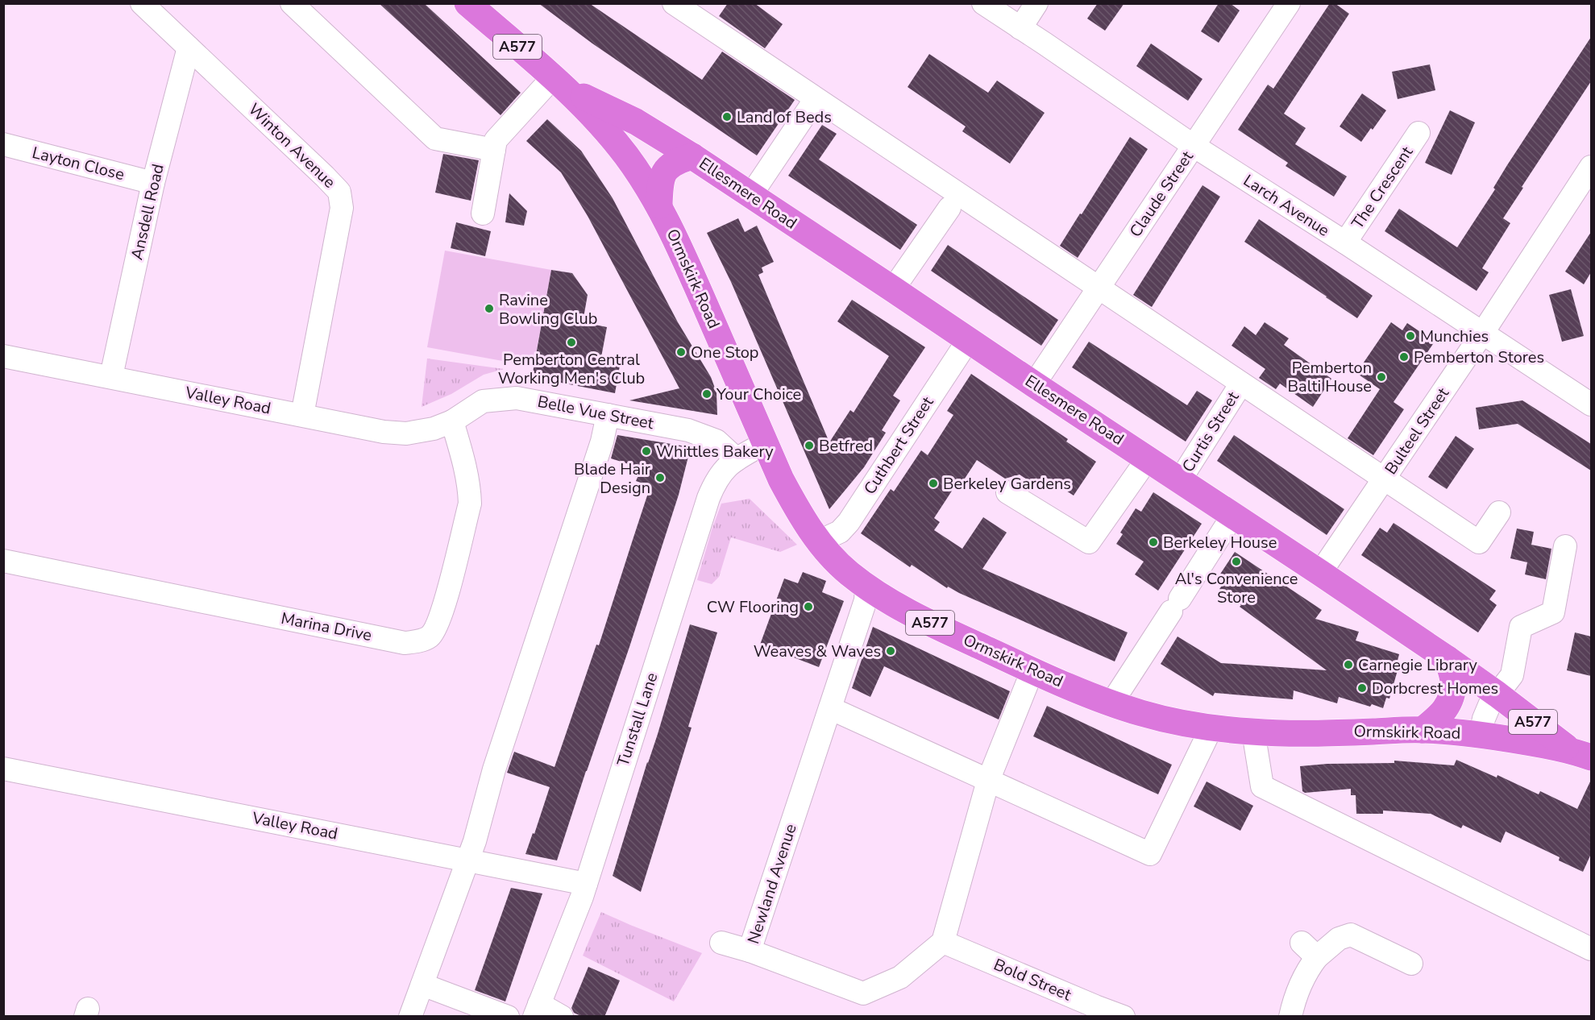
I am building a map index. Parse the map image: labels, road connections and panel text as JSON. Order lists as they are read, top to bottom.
{
  "streets": {
    "highway": ["A577", "Ellesmere Road", "Ormskirk Road"],
    "street": [
      "Winton Avenue",
      "Layton Close",
      "The Crescent",
      "Claude Street",
      "Larch Avenue",
      "Ansdell Road",
      "Valley Road",
      "Belle Vue Street",
      "Bulteel Street",
      "Curtis Street",
      "Cuthbert Street",
      "Marina Drive",
      "Tunstall Lane",
      "Newland Avenue",
      "Bold Street"
    ]
  },
  "crossings": [
    ["A577", "Ellesmere Road"],
    ["A577", "Ormskirk Road"],
    ["Winton Avenue", "Ansdell Road"],
    ["Winton Avenue", "Valley Road"],
    ["Layton Close", "Ansdell Road"],
    ["The Crescent", "Larch Avenue"],
    ["Ellesmere Road", "Claude Street"],
    ["Ellesmere Road", "Ormskirk Road"],
    ["Ellesmere Road", "Bulteel Street"],
    ["Ellesmere Road", "Curtis Street"],
    ["Ellesmere Road", "Cuthbert Street"],
    ["Claude Street", "Larch Avenue"],
    ["Larch Avenue", "Bulteel Street"],
    ["Ansdell Road", "Valley Road"],
    ["Ormskirk Road", "Cuthbert Street"],
    ["Ormskirk Road", "Tunstall Lane"],
    ["Ormskirk Road", "Newland Avenue"],
    ["Valley Road", "Belle Vue Street"],
    ["Valley Road", "Marina Drive"],
    ["Valley Road", "Tunstall Lane"],
    ["Belle Vue Street", "Marina Drive"],
    ["Belle Vue Street", "Tunstall Lane"],
    ["Newland Avenue", "Bold Street"]
  ],
  "places": [
    "Land of Beds",
    "Ravine Bowling Club",
    "Munchies",
    "Pemberton Central Working Men's Club",
    "One Stop",
    "Pemberton Stores",
    "Pemberton Balti House",
    "Your Choice",
    "Betfred",
    "Whittles Bakery",
    "Blade Hair Design",
    "Berkeley Gardens",
    "Berkeley House",
    "Al's Convenience Store",
    "CW Flooring",
    "Weaves & Waves",
    "Carnegie Library",
    "Dorbcrest Homes"
  ]
}
